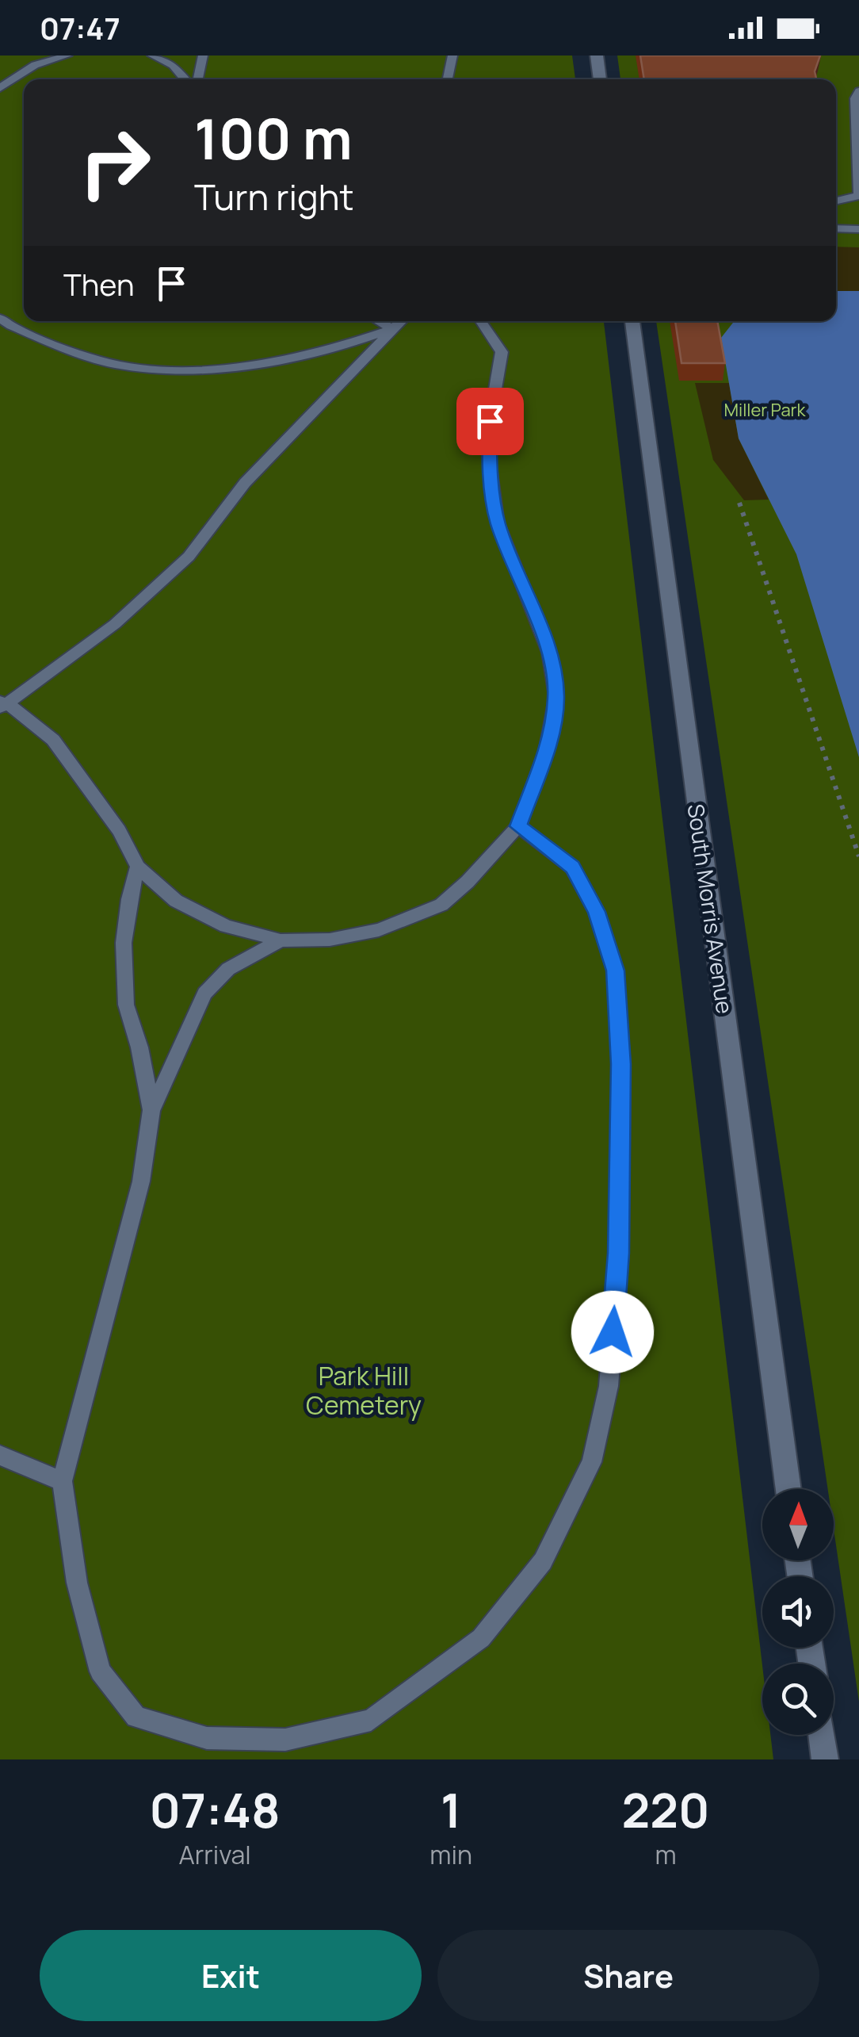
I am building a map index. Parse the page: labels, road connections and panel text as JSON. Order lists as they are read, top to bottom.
{
  "streets": {
    "main road": ["South Morris Avenue"]
  },
  "parks": ["Miller Park", "Park Hill Cemetery"],
  "north": "top",
  "page": {
    "status": "07:47",
    "turn": ["100 m", "Turn right"],
    "then": "Then",
    "eta": [
      "07:48",
      "Arrival",
      "1",
      "min",
      "220",
      "m"
    ],
    "buttons": ["Exit", "Share"]
  }
}
